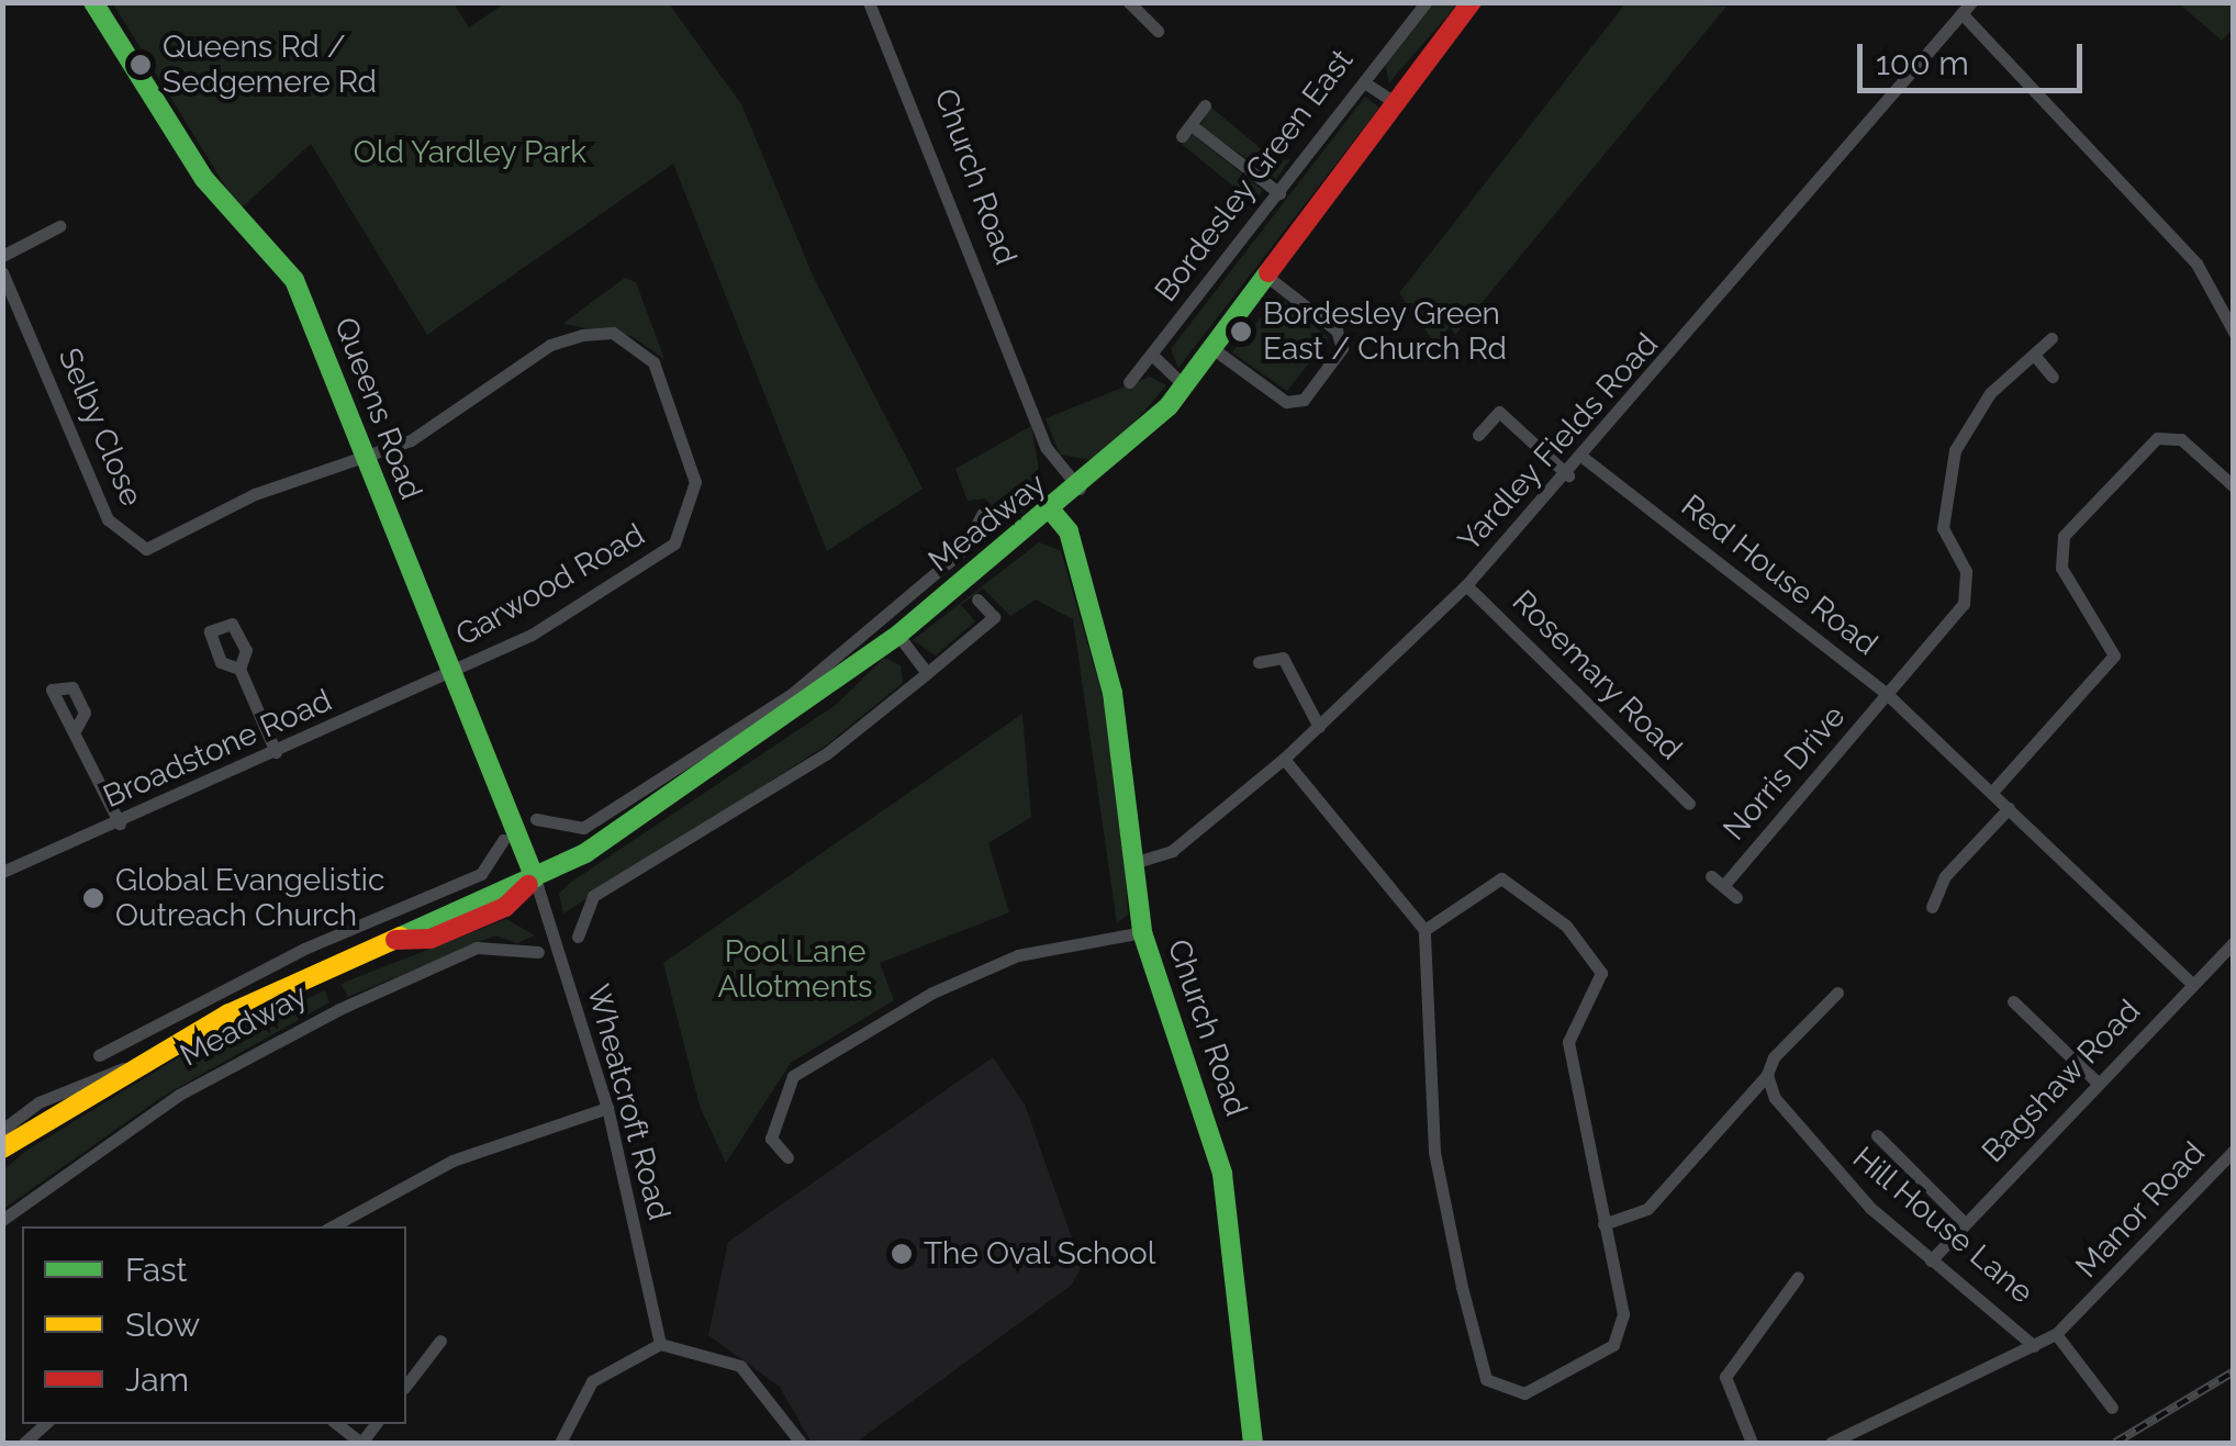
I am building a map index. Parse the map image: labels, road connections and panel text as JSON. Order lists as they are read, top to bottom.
{
  "streets": {
    "street": [
      "Bordesley Green East",
      "Church Road",
      "Queens Road",
      "Selby Close",
      "Yardley Fields Road",
      "Meadway",
      "Red House Road",
      "Garwood Road",
      "Rosemary Road",
      "Broadstone Road",
      "Norris Drive",
      "Bagshaw Road",
      "Wheatcroft Road",
      "Manor Road",
      "Hill House Lane"
    ]
  },
  "crossings": [
    ["Church Road", "Yardley Fields Road"],
    ["Church Road", "Meadway"],
    ["Queens Road", "Selby Close"],
    ["Queens Road", "Meadway"],
    ["Queens Road", "Garwood Road"],
    ["Queens Road", "Broadstone Road"],
    ["Queens Road", "Wheatcroft Road"],
    ["Selby Close", "Garwood Road"],
    ["Yardley Fields Road", "Red House Road"],
    ["Yardley Fields Road", "Rosemary Road"],
    ["Meadway", "Wheatcroft Road"],
    ["Red House Road", "Norris Drive"],
    ["Red House Road", "Bagshaw Road"],
    ["Garwood Road", "Broadstone Road"],
    ["Bagshaw Road", "Hill House Lane"],
    ["Manor Road", "Hill House Lane"]
  ],
  "parks": ["Old Yardley Park", "Pool Lane Allotments"],
  "places": [
    "Queens Rd / Sedgemere Rd",
    "Bordesley Green East / Church Rd",
    "Global Evangelistic Outreach Church",
    "The Oval School"
  ],
  "legend": ["Fast", "Slow", "Jam"],
  "scale_bar": "100 m"
}
